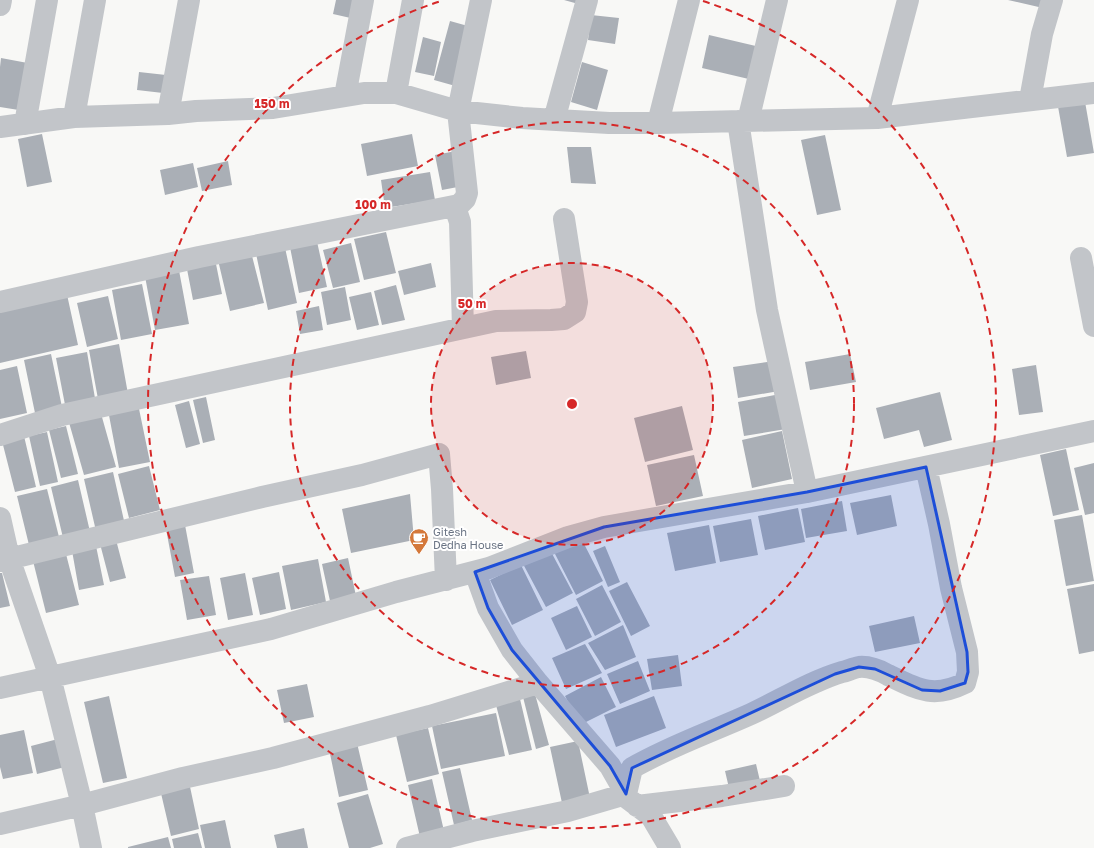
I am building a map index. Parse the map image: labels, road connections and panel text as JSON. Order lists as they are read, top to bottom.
{
  "places": {
    "cafe": ["Gitesh Dedha House"]
  },
  "rings": ["150 m", "100 m", "50 m"]
}
